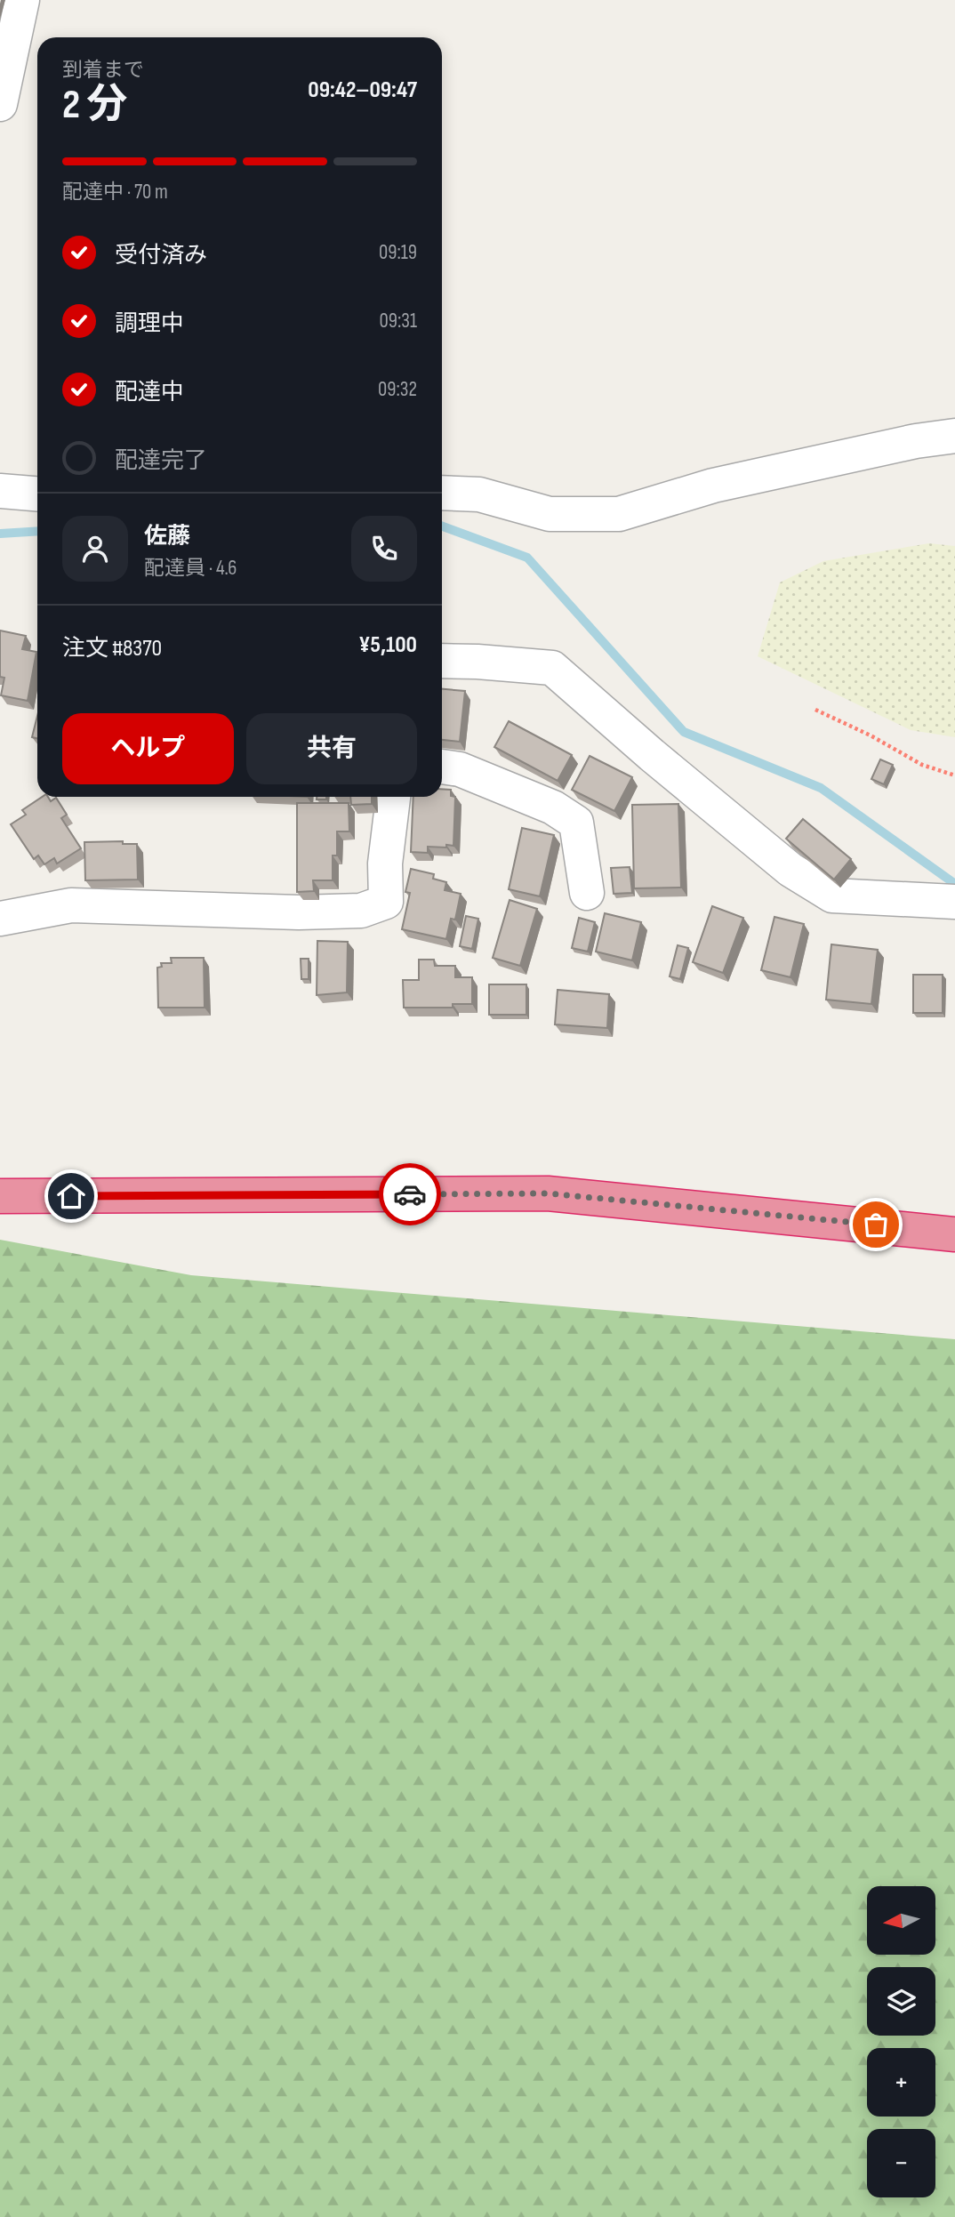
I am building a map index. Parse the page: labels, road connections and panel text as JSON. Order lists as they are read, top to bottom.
{
  "north": "left",
  "page": {
    "heading": ["2 分", "到着まで", "09:42–09:47"],
    "panel": [
      "佐藤",
      "配達員 · 4.6",
      "注文 #8370",
      "¥5,100"
    ],
    "bar": "配達中 · 70 m",
    "list": [
      ["受付済み", "09:19"],
      ["調理中", "09:31"],
      ["配達中", "09:32"],
      "配達完了"
    ],
    "buttons": ["ヘルプ", "共有"],
    "map_buttons": ["+", "−"]
  }
}
